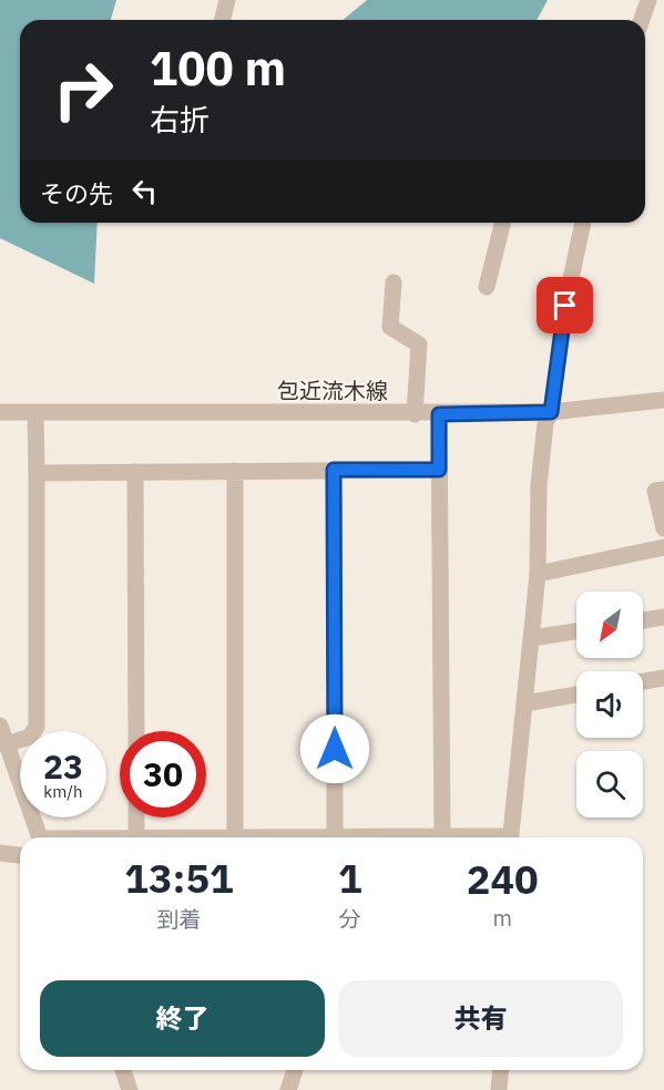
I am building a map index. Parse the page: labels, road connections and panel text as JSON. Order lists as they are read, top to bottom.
{
  "streets": {
    "street": ["包近流木線"]
  },
  "north": "bottom left",
  "page": {
    "turn": ["100 m", "右折"],
    "then": "その先",
    "speed": "23 km/h",
    "limit": "30",
    "eta": [
      "13:51",
      "到着",
      "1",
      "分",
      "240",
      "m"
    ],
    "buttons": ["終了", "共有"]
  }
}
